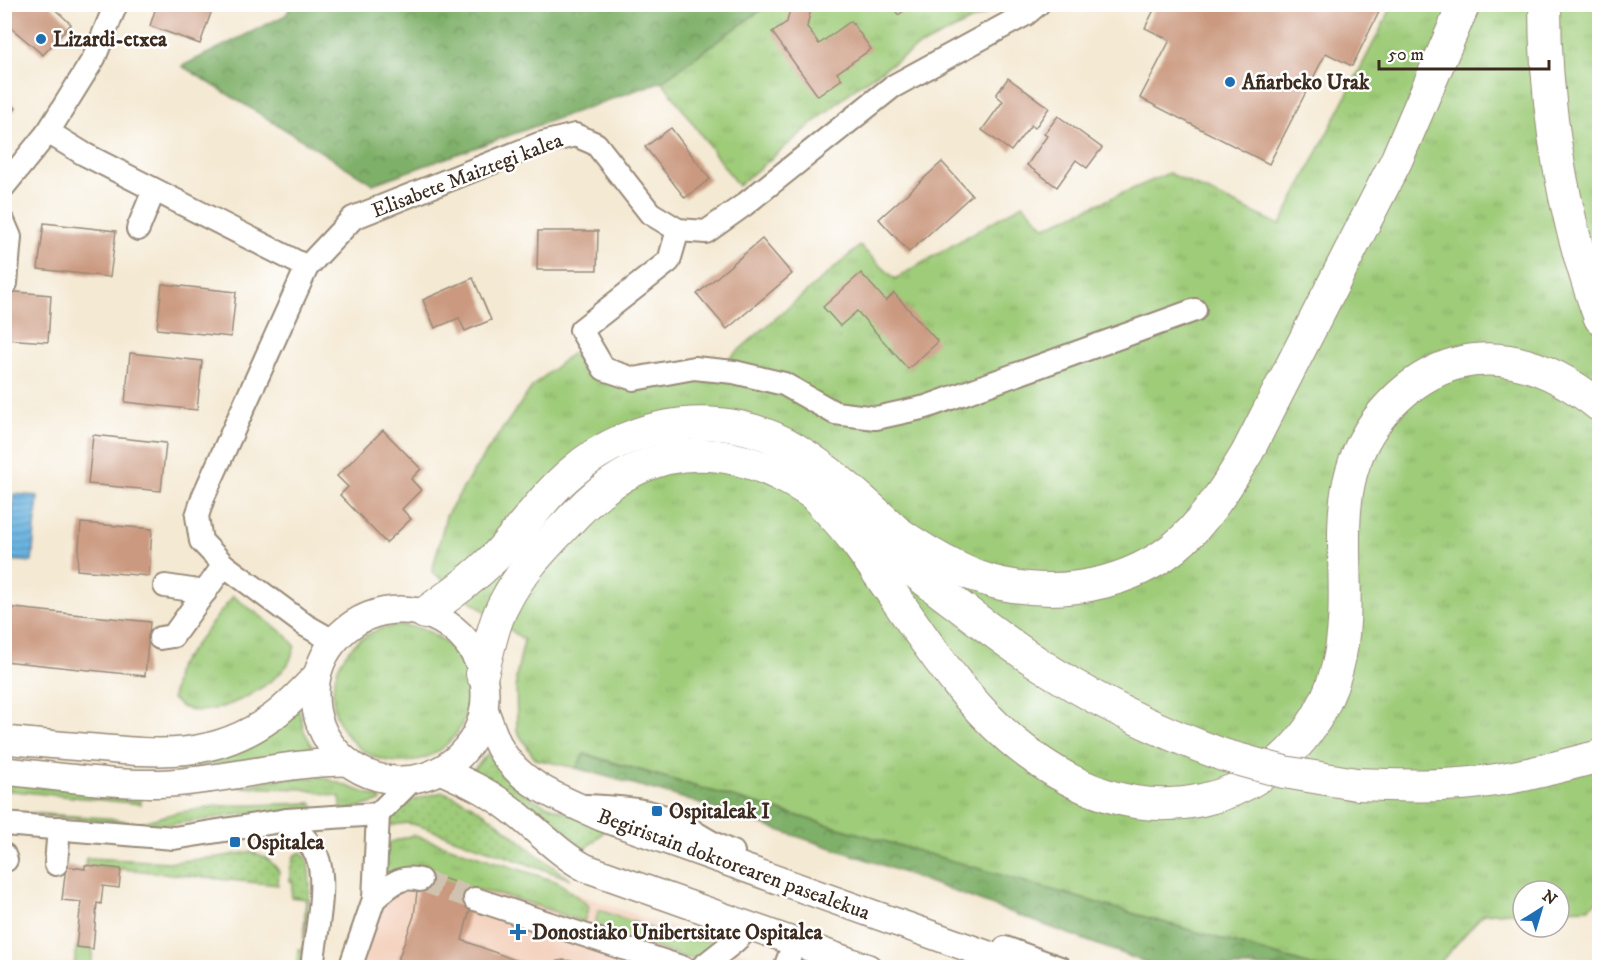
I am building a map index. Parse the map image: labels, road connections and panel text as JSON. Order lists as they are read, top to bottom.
{
  "streets": {
    "main road": ["Begiristain doktorearen pasealekua"],
    "street": ["Elisabete Maiztegi kalea"]
  },
  "crossings": [
    ["Elisabete Maiztegi kalea", "Begiristain doktorearen pasealekua"]
  ],
  "places": {
    "other": ["Lizardi-etxea", "Añarbeko Urak"],
    "transit": ["Ospitaleak I", "Ospitalea"],
    "health": ["Donostiako Unibertsitate Ospitalea"]
  },
  "scale_bar": "50 m",
  "north": "top right"
}
